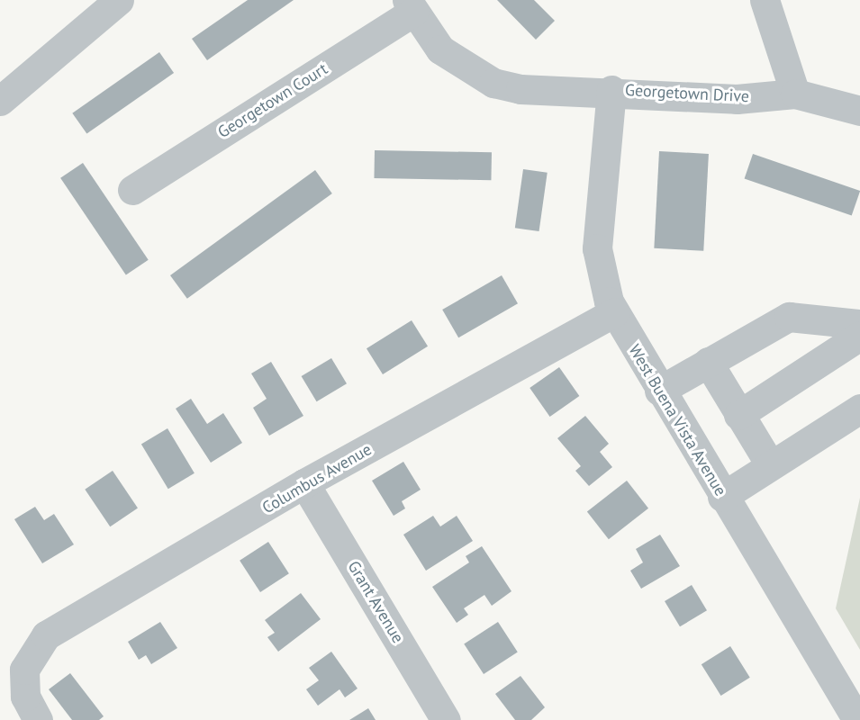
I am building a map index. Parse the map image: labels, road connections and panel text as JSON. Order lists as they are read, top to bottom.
{
  "streets": {
    "street": [
      "Georgetown Drive",
      "Georgetown Court",
      "West Buena Vista Avenue",
      "Columbus Avenue",
      "Grant Avenue"
    ]
  },
  "crossings": [
    ["Georgetown Drive", "Georgetown Court"],
    ["Georgetown Drive", "West Buena Vista Avenue"],
    ["West Buena Vista Avenue", "Columbus Avenue"],
    ["Columbus Avenue", "Grant Avenue"]
  ]
}
